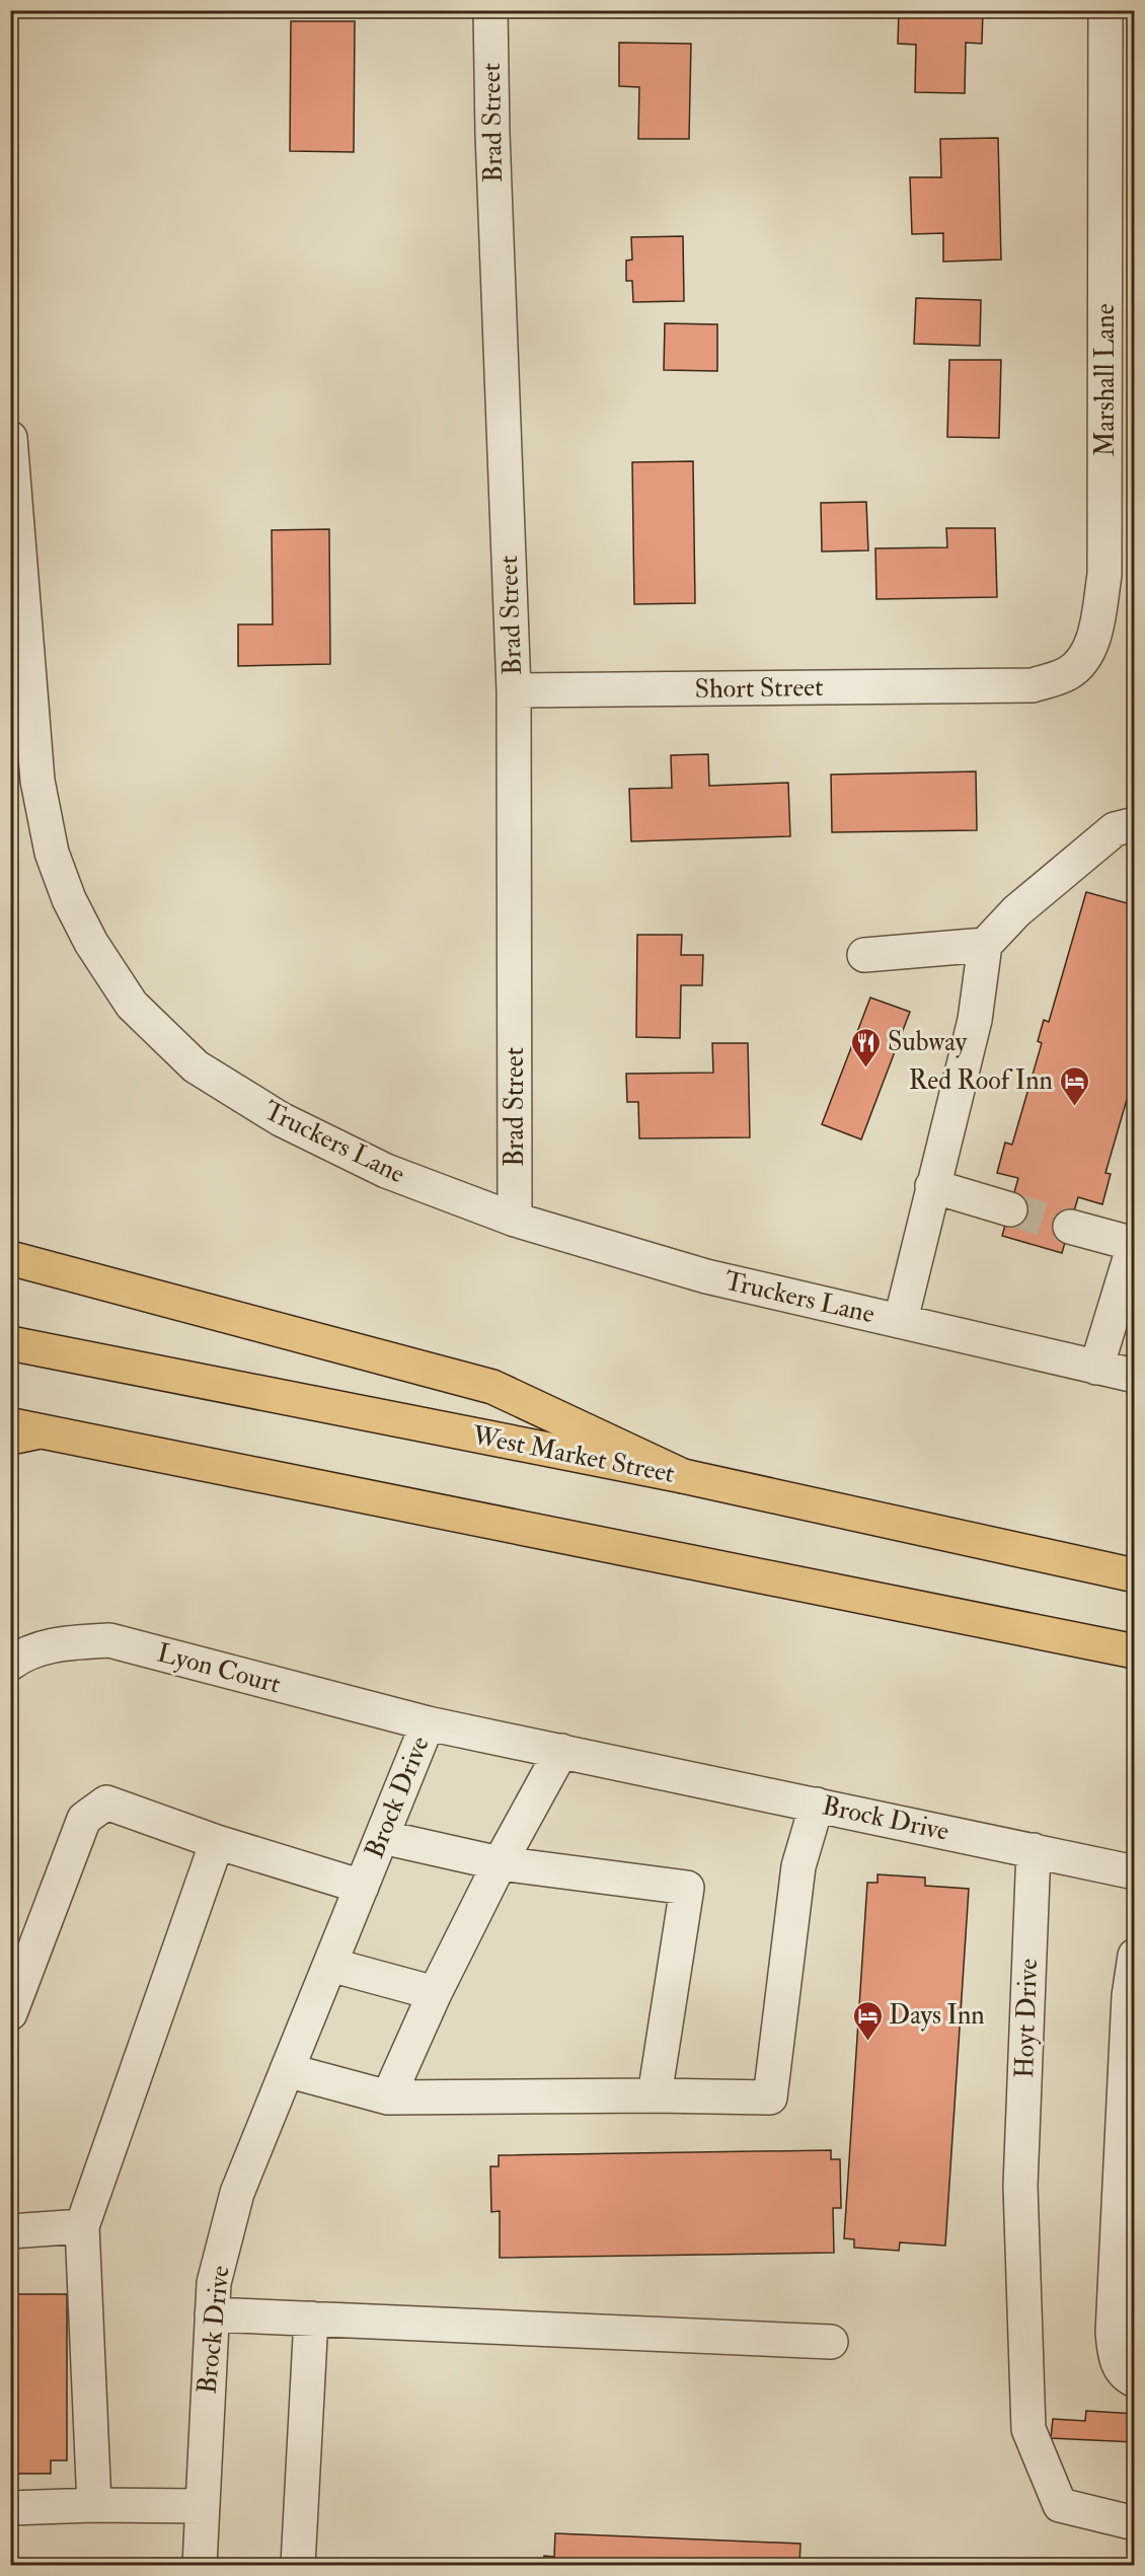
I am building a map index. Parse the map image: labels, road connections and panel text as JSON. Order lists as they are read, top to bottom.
{
  "streets": {
    "main road": ["West Market Street"],
    "street": [
      "Brad Street",
      "Marshall Lane",
      "Short Street",
      "Truckers Lane",
      "Lyon Court",
      "Brock Drive",
      "Hoyt Drive"
    ]
  },
  "crossings": [
    ["Brad Street", "Short Street"],
    ["Brad Street", "Truckers Lane"],
    ["Marshall Lane", "Short Street"],
    ["Lyon Court", "Brock Drive"],
    ["Brock Drive", "Hoyt Drive"]
  ],
  "places": {
    "restaurant": ["Subway"],
    "hotel": ["Red Roof Inn", "Days Inn"]
  }
}
